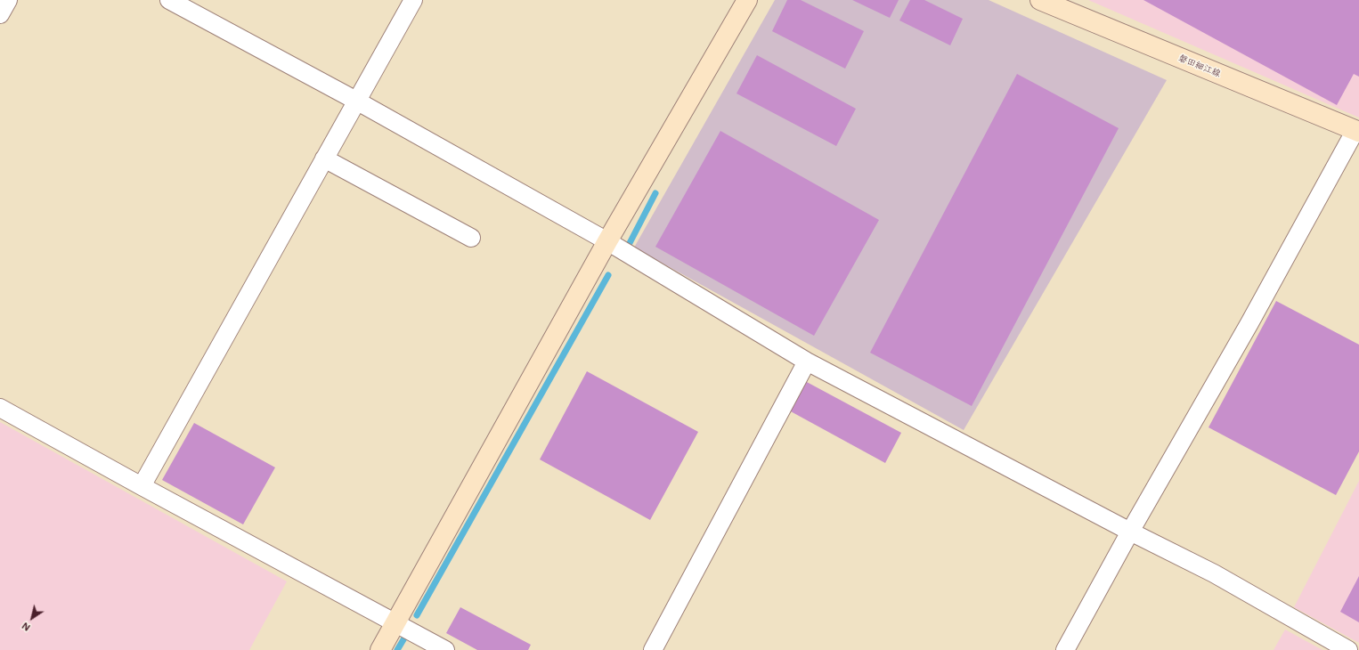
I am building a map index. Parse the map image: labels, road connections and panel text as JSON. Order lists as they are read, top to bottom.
{
  "streets": {
    "street": ["磐田細江線"]
  },
  "north": "bottom left"
}
